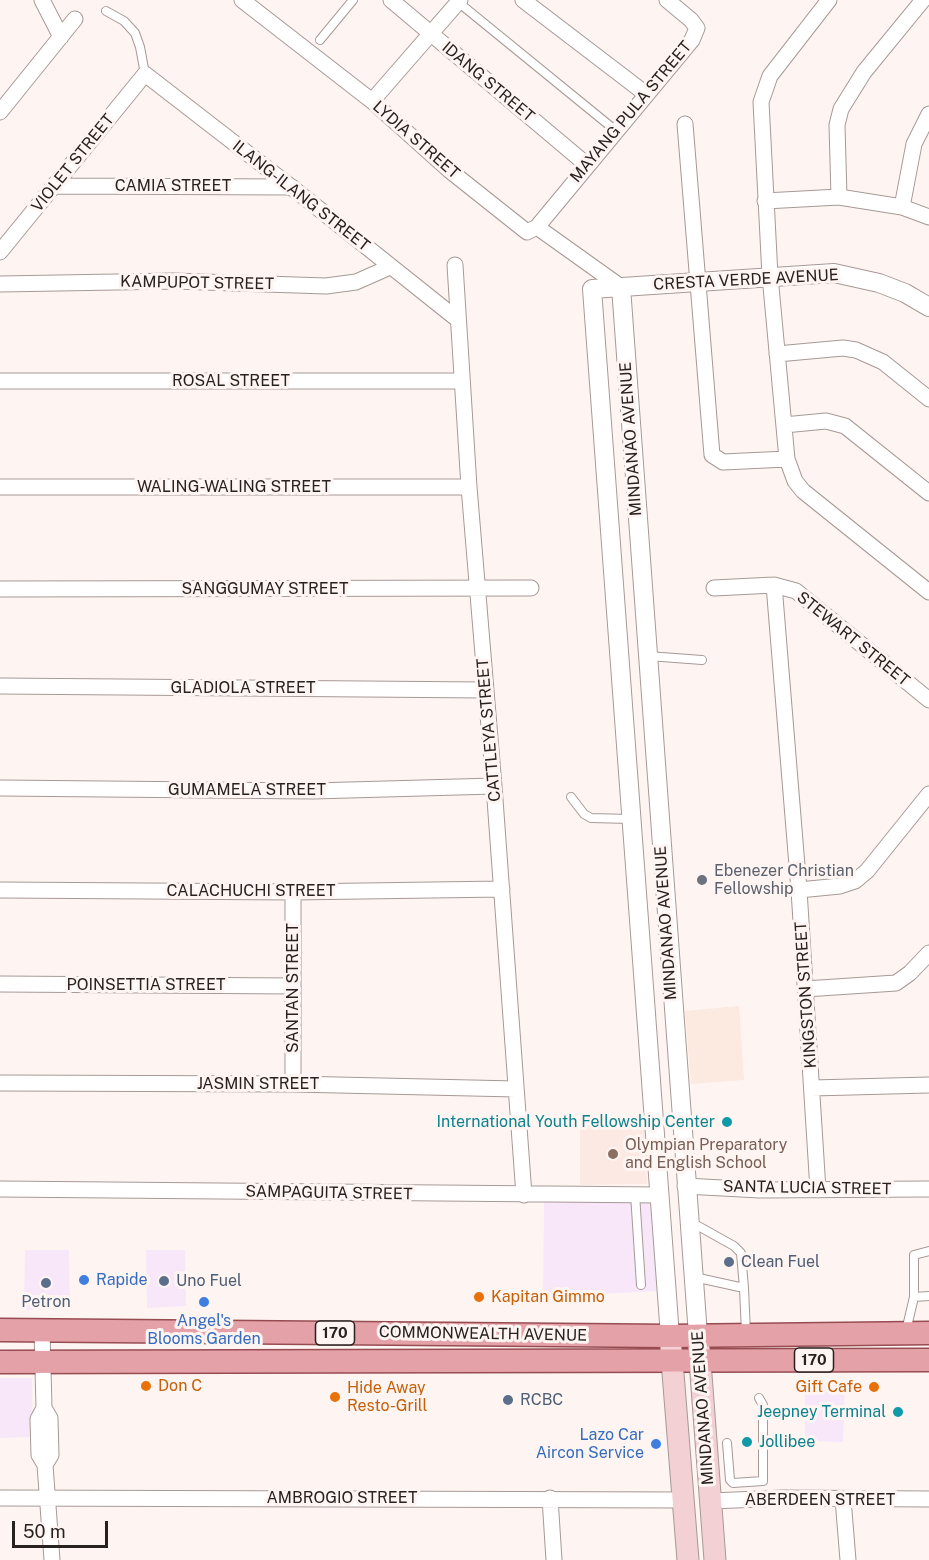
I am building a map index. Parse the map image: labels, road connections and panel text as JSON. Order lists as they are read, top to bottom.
{
  "streets": {
    "main road": ["MINDANAO AVENUE", "170", "COMMONWEALTH AVENUE"],
    "street": [
      "IDANG STREET",
      "MAYANG PULA STREET",
      "LYDIA STREET",
      "VIOLET STREET",
      "CAMIA STREET",
      "ILANG-ILANG STREET",
      "CRESTA VERDE AVENUE",
      "KAMPUPOT STREET",
      "ROSAL STREET",
      "WALING-WALING STREET",
      "SANGGUMAY STREET",
      "STEWART STREET",
      "GLADIOLA STREET",
      "CATTLEYA STREET",
      "GUMAMELA STREET",
      "CALACHUCHI STREET",
      "POINSETTIA STREET",
      "SANTAN STREET",
      "KINGSTON STREET",
      "JASMIN STREET",
      "SANTA LUCIA STREET",
      "SAMPAGUITA STREET",
      "AMBROGIO STREET",
      "ABERDEEN STREET"
    ]
  },
  "crossings": [
    ["IDANG STREET", "MAYANG PULA STREET"],
    ["MAYANG PULA STREET", "LYDIA STREET"],
    ["LYDIA STREET", "CRESTA VERDE AVENUE"],
    ["LYDIA STREET", "MINDANAO AVENUE"],
    ["VIOLET STREET", "CAMIA STREET"],
    ["VIOLET STREET", "ILANG-ILANG STREET"],
    ["CAMIA STREET", "ILANG-ILANG STREET"],
    ["ILANG-ILANG STREET", "KAMPUPOT STREET"],
    ["ILANG-ILANG STREET", "CATTLEYA STREET"],
    ["CRESTA VERDE AVENUE", "MINDANAO AVENUE"],
    ["ROSAL STREET", "CATTLEYA STREET"],
    ["MINDANAO AVENUE", "SANTA LUCIA STREET"],
    ["MINDANAO AVENUE", "SAMPAGUITA STREET"],
    ["MINDANAO AVENUE", "COMMONWEALTH AVENUE"],
    ["MINDANAO AVENUE", "AMBROGIO STREET"],
    ["MINDANAO AVENUE", "ABERDEEN STREET"],
    ["WALING-WALING STREET", "CATTLEYA STREET"],
    ["SANGGUMAY STREET", "CATTLEYA STREET"],
    ["STEWART STREET", "KINGSTON STREET"],
    ["GLADIOLA STREET", "CATTLEYA STREET"],
    ["CATTLEYA STREET", "GUMAMELA STREET"],
    ["CATTLEYA STREET", "CALACHUCHI STREET"],
    ["CATTLEYA STREET", "JASMIN STREET"],
    ["CATTLEYA STREET", "SAMPAGUITA STREET"],
    ["CALACHUCHI STREET", "SANTAN STREET"],
    ["POINSETTIA STREET", "SANTAN STREET"],
    ["SANTAN STREET", "JASMIN STREET"],
    ["KINGSTON STREET", "SANTA LUCIA STREET"]
  ],
  "places": [
    "Ebenezer Christian Fellowship",
    "International Youth Fellowship Center",
    "Olympian Preparatory and English School",
    "Clean Fuel",
    "Rapide",
    "Uno Fuel",
    "Petron",
    "Kapitan Gimmo",
    "Angel's Blooms Garden",
    "Don C",
    "Gift Cafe",
    "Hide Away Resto-Grill",
    "RCBC",
    "Jeepney Terminal",
    "Jollibee",
    "Lazo Car Aircon Service"
  ],
  "scale_bar": "50 m"
}
